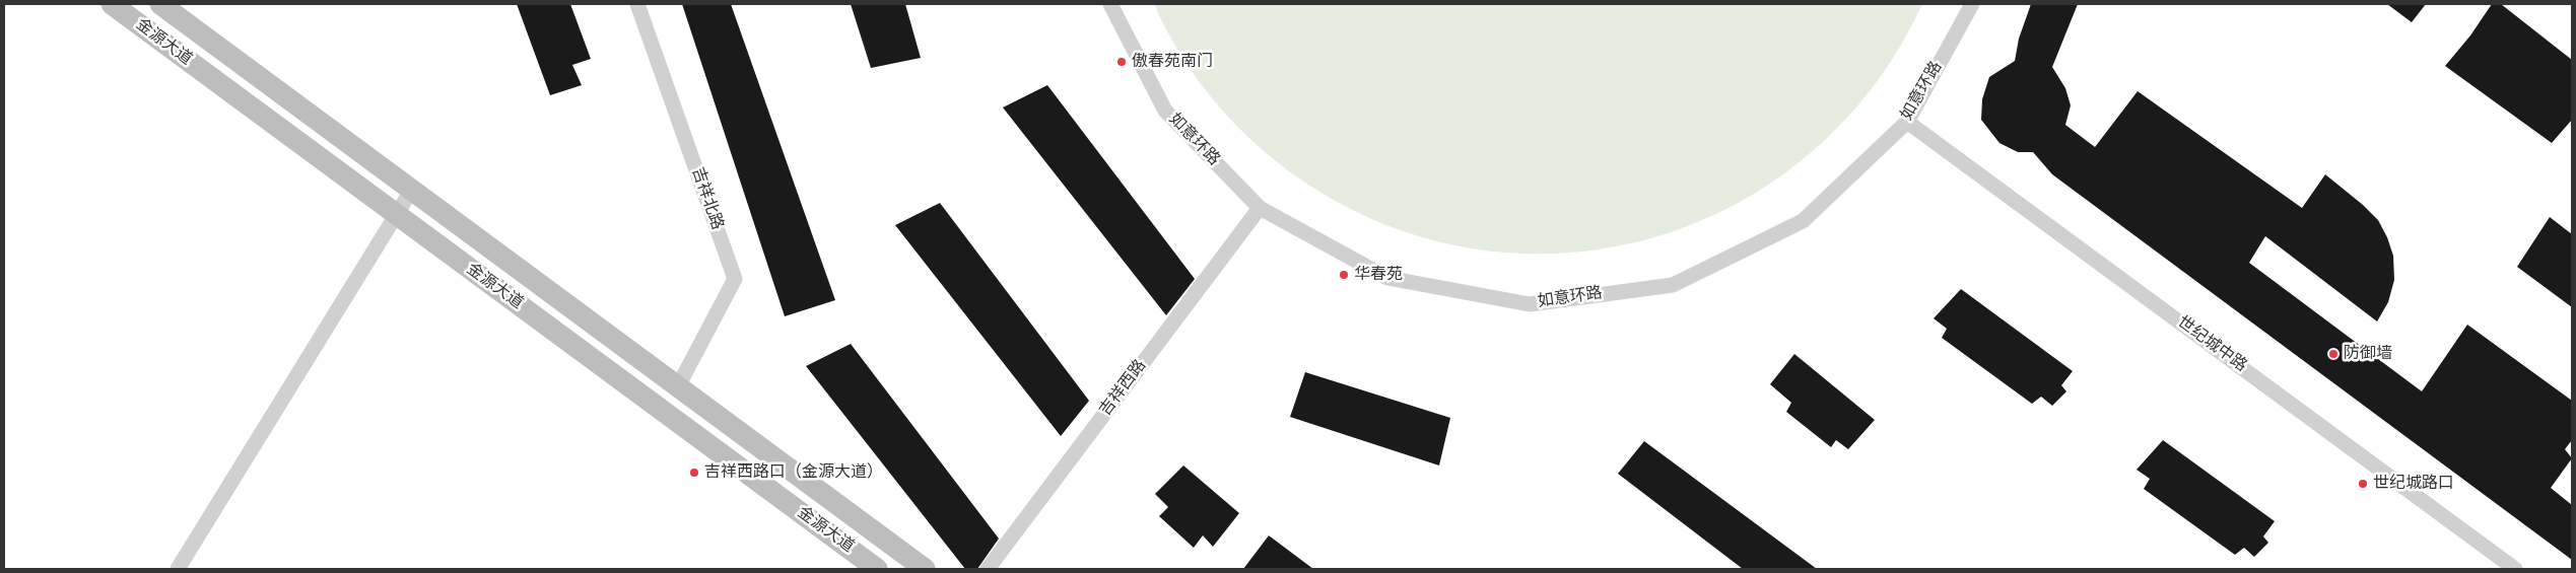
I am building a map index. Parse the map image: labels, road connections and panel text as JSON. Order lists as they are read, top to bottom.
{
  "streets": {
    "street": [
      "金源大道",
      "如意环路",
      "吉祥北路",
      "世纪城中路",
      "吉祥西路"
    ]
  },
  "crossings": [
    ["金源大道", "吉祥北路"],
    ["如意环路", "世纪城中路"],
    ["如意环路", "吉祥西路"]
  ],
  "places": [
    "傲春苑南门",
    "华春苑",
    "防御墙",
    "吉祥西路口（金源大道）",
    "世纪城路口"
  ]
}
